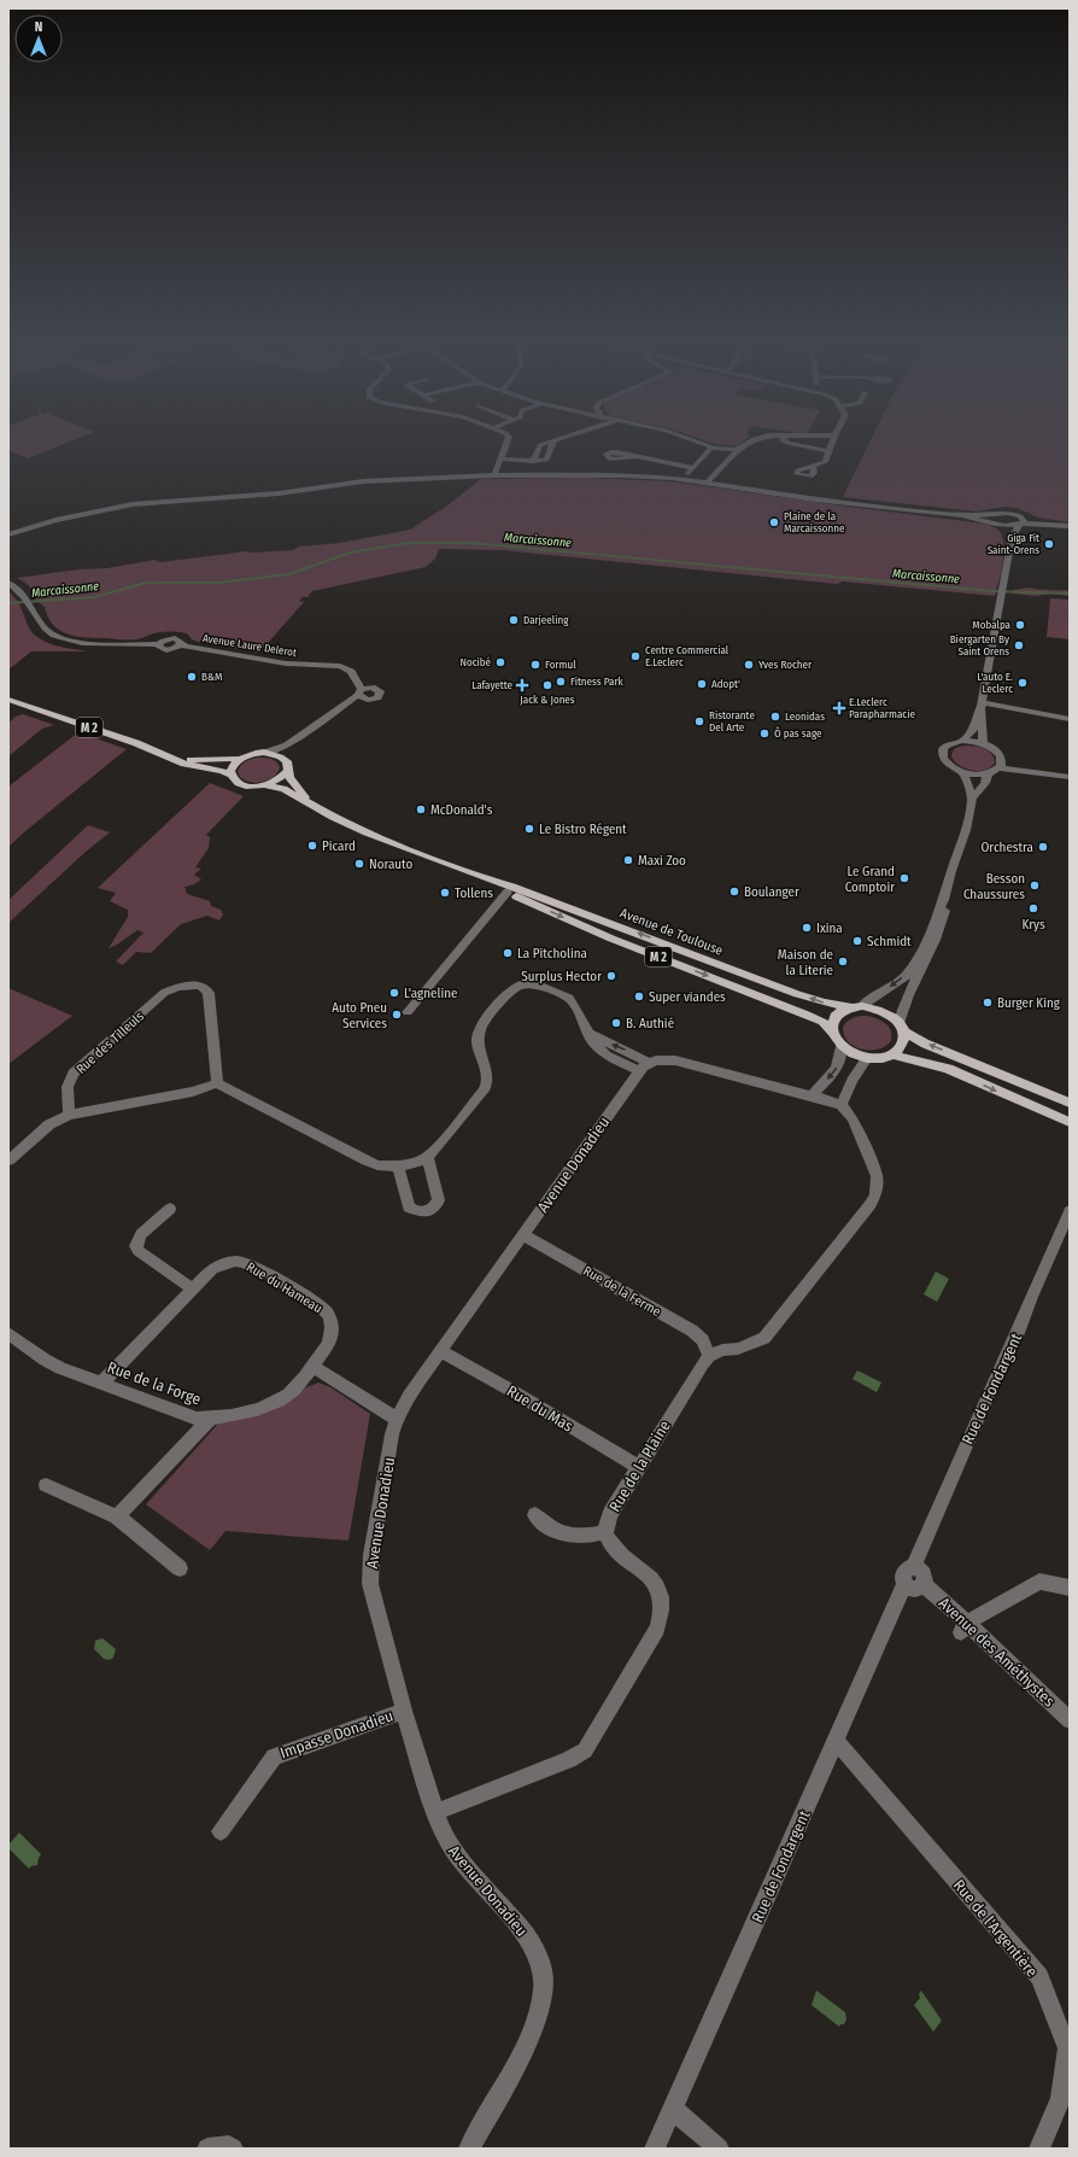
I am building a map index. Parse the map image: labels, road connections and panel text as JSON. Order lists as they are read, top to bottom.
{
  "streets": {
    "main road": ["M 2", "Avenue de Toulouse"],
    "street": [
      "Avenue Laure Delerot",
      "Rue des Tilleuls",
      "Avenue Donadieu",
      "Rue du Hameau",
      "Rue de la Ferme",
      "Rue de la Forge",
      "Rue de Fondargent",
      "Rue du Mas",
      "Rue de la Plaine",
      "Avenue des Améthystes",
      "Impasse Donadieu",
      "Rue de l'Argentière"
    ]
  },
  "crossings": [
    ["M 2", "Avenue de Toulouse"],
    ["Avenue Donadieu", "Rue de la Ferme"],
    ["Avenue Donadieu", "Rue du Mas"],
    ["Avenue Donadieu", "Impasse Donadieu"],
    ["Rue du Hameau", "Rue de la Forge"],
    ["Rue de la Ferme", "Rue de la Plaine"],
    ["Rue de Fondargent", "Avenue des Améthystes"],
    ["Rue de Fondargent", "Rue de l'Argentière"],
    ["Rue du Mas", "Rue de la Plaine"]
  ],
  "water": ["Marcaissonne"],
  "places": {
    "other": [
      "Plaine de la Marcaissonne",
      "Giga Fit Saint-Orens",
      "Darjeeling",
      "Mobalpa",
      "Biergarten By Saint Orens",
      "Centre Commercial E.Leclerc",
      "Nocibé",
      "Formul",
      "Yves Rocher",
      "B&M",
      "Fitness Park",
      "L'auto E. Leclerc",
      "Adopt'",
      "Jack & Jones",
      "Leonidas",
      "Ristorante Del Arte",
      "Ô pas sage",
      "McDonald's",
      "Le Bistro Régent",
      "Picard",
      "Orchestra",
      "Maxi Zoo",
      "Norauto",
      "Le Grand Comptoir",
      "Besson Chaussures",
      "Boulanger",
      "Tollens",
      "Krys",
      "Ixina",
      "Schmidt",
      "La Pitcholina",
      "Maison de la Literie",
      "Surplus Hector",
      "L'agneline",
      "Super viandes",
      "Burger King",
      "Auto Pneu Services",
      "B. Authié"
    ],
    "health": ["Lafayette", "E.Leclerc Parapharmacie"]
  },
  "north": "top"
}
